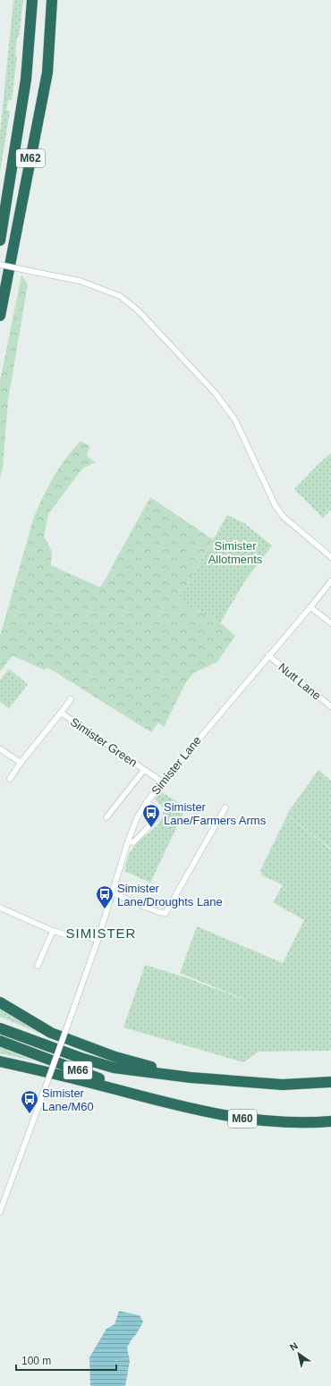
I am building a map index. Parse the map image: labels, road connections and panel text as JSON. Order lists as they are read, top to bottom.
{
  "streets": {
    "highway": ["M62", "M66", "M60"],
    "street": ["Nutt Lane", "Simister Green", "Simister Lane"]
  },
  "crossings": [
    ["Nutt Lane", "Simister Lane"],
    ["Simister Green", "Simister Lane"],
    ["M66", "M60"]
  ],
  "districts": ["SIMISTER"],
  "parks": ["Simister Allotments"],
  "places": {
    "bus stop": ["Simister Lane/Farmers Arms", "Simister Lane/Droughts Lane", "Simister Lane/M60"]
  },
  "scale_bar": "100 m",
  "north": "top left"
}
